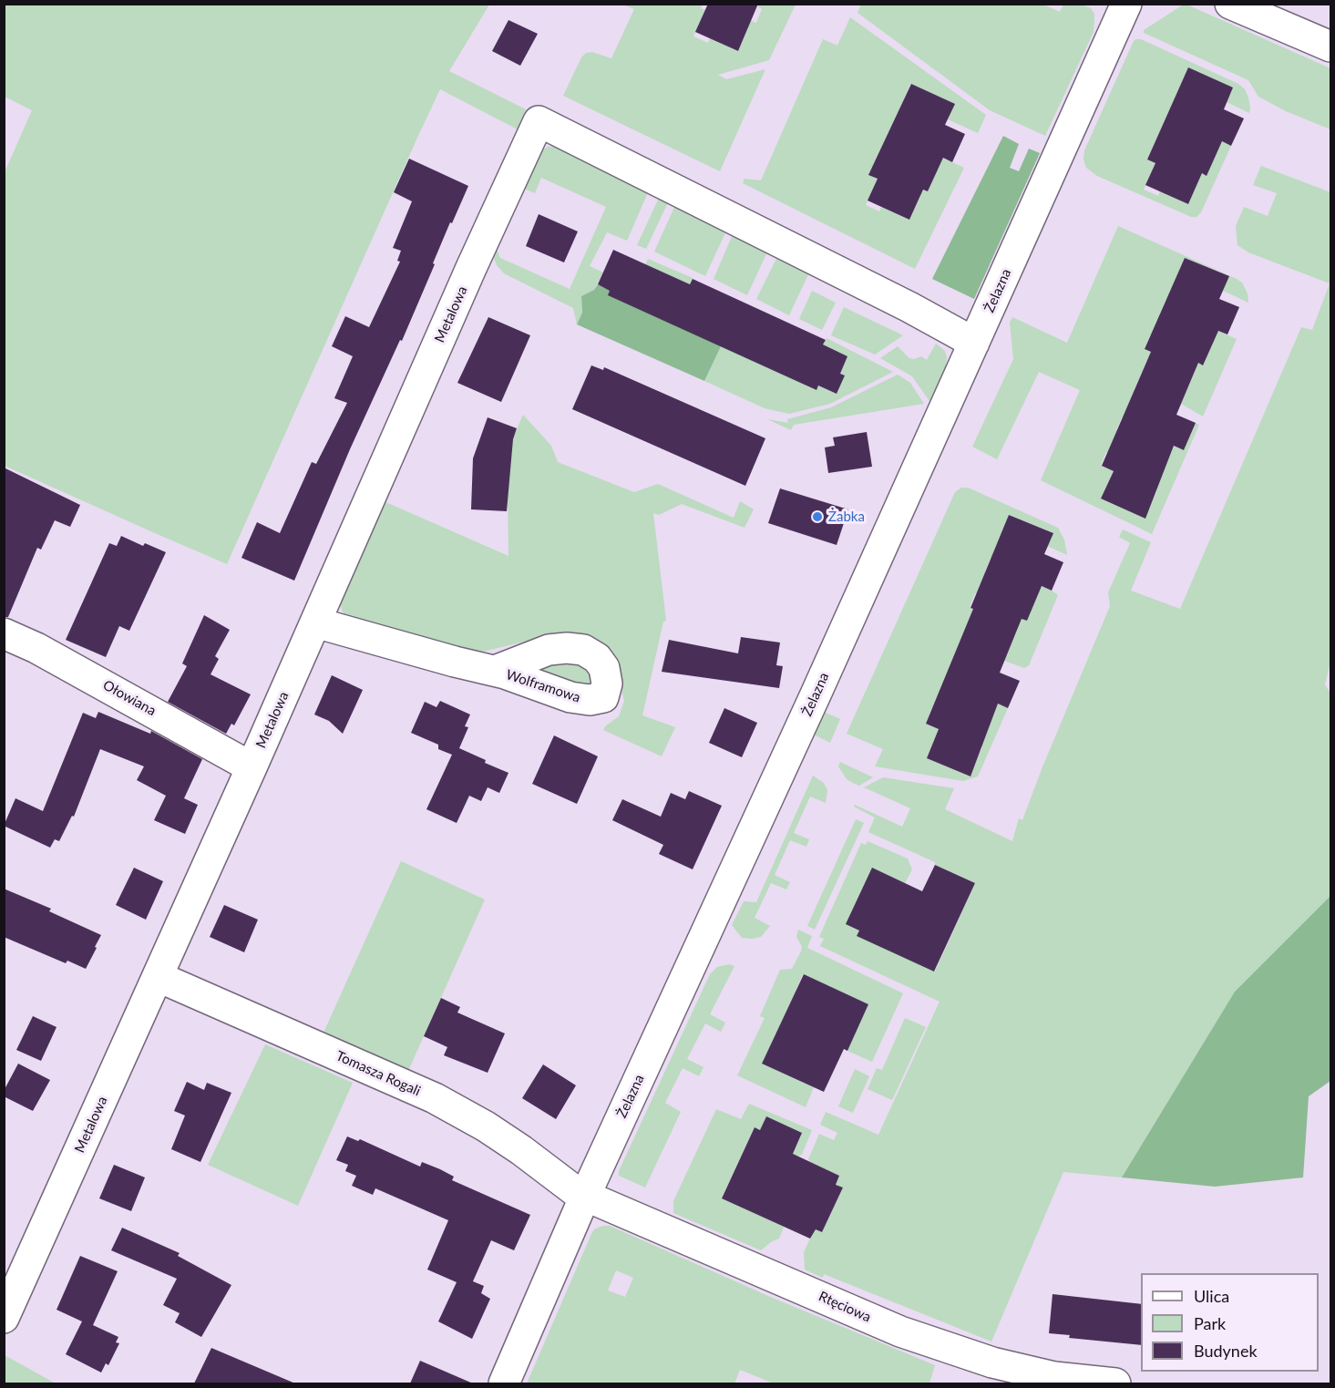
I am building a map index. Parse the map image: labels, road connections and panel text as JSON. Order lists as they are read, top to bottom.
{
  "streets": {
    "street": [
      "Żelazna",
      "Metalowa",
      "Wolframowa",
      "Ołowiana",
      "Tomasza Rogali",
      "Rtęciowa"
    ]
  },
  "crossings": [
    ["Żelazna", "Metalowa"],
    ["Żelazna", "Tomasza Rogali"],
    ["Żelazna", "Rtęciowa"],
    ["Metalowa", "Wolframowa"],
    ["Metalowa", "Ołowiana"],
    ["Metalowa", "Tomasza Rogali"],
    ["Tomasza Rogali", "Rtęciowa"]
  ],
  "places": ["Żabka"],
  "legend": ["Ulica", "Park", "Budynek"]
}
